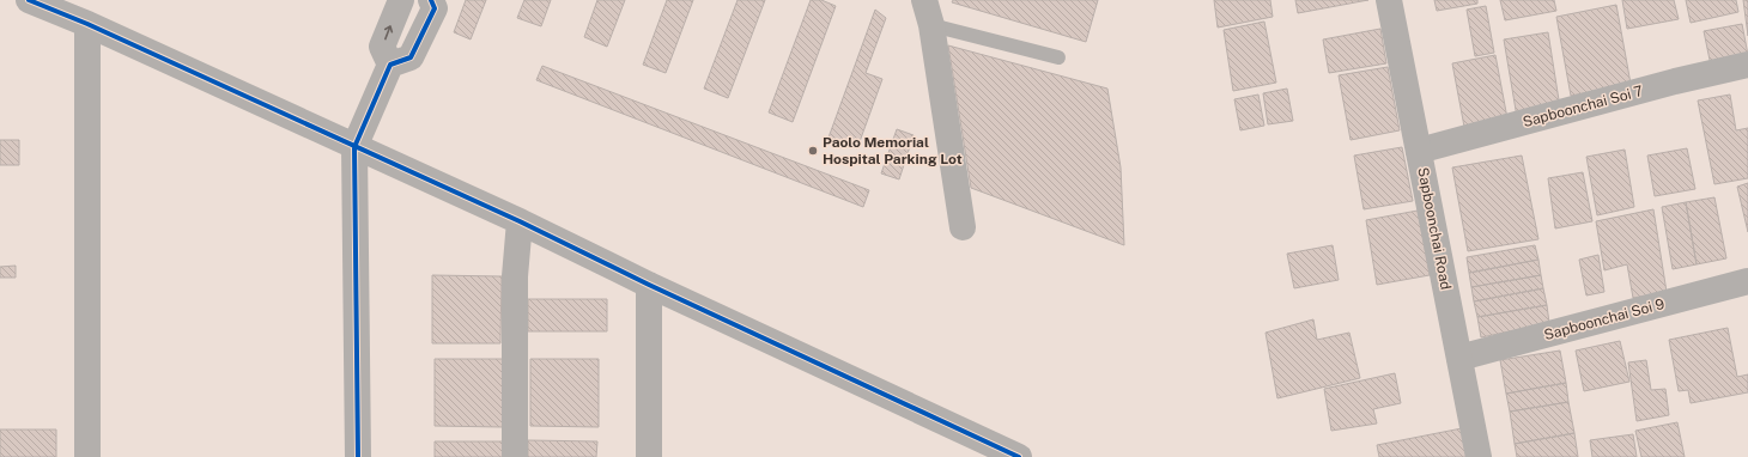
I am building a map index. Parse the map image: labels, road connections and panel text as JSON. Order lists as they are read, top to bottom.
{
  "streets": {
    "street": ["Sapboonchai Soi 7", "Sapboonchai Road", "Sapboonchai Soi 9"]
  },
  "crossings": [
    ["Sapboonchai Soi 7", "Sapboonchai Road"],
    ["Sapboonchai Road", "Sapboonchai Soi 9"]
  ],
  "places": ["Paolo Memorial Hospital Parking Lot"]
}
